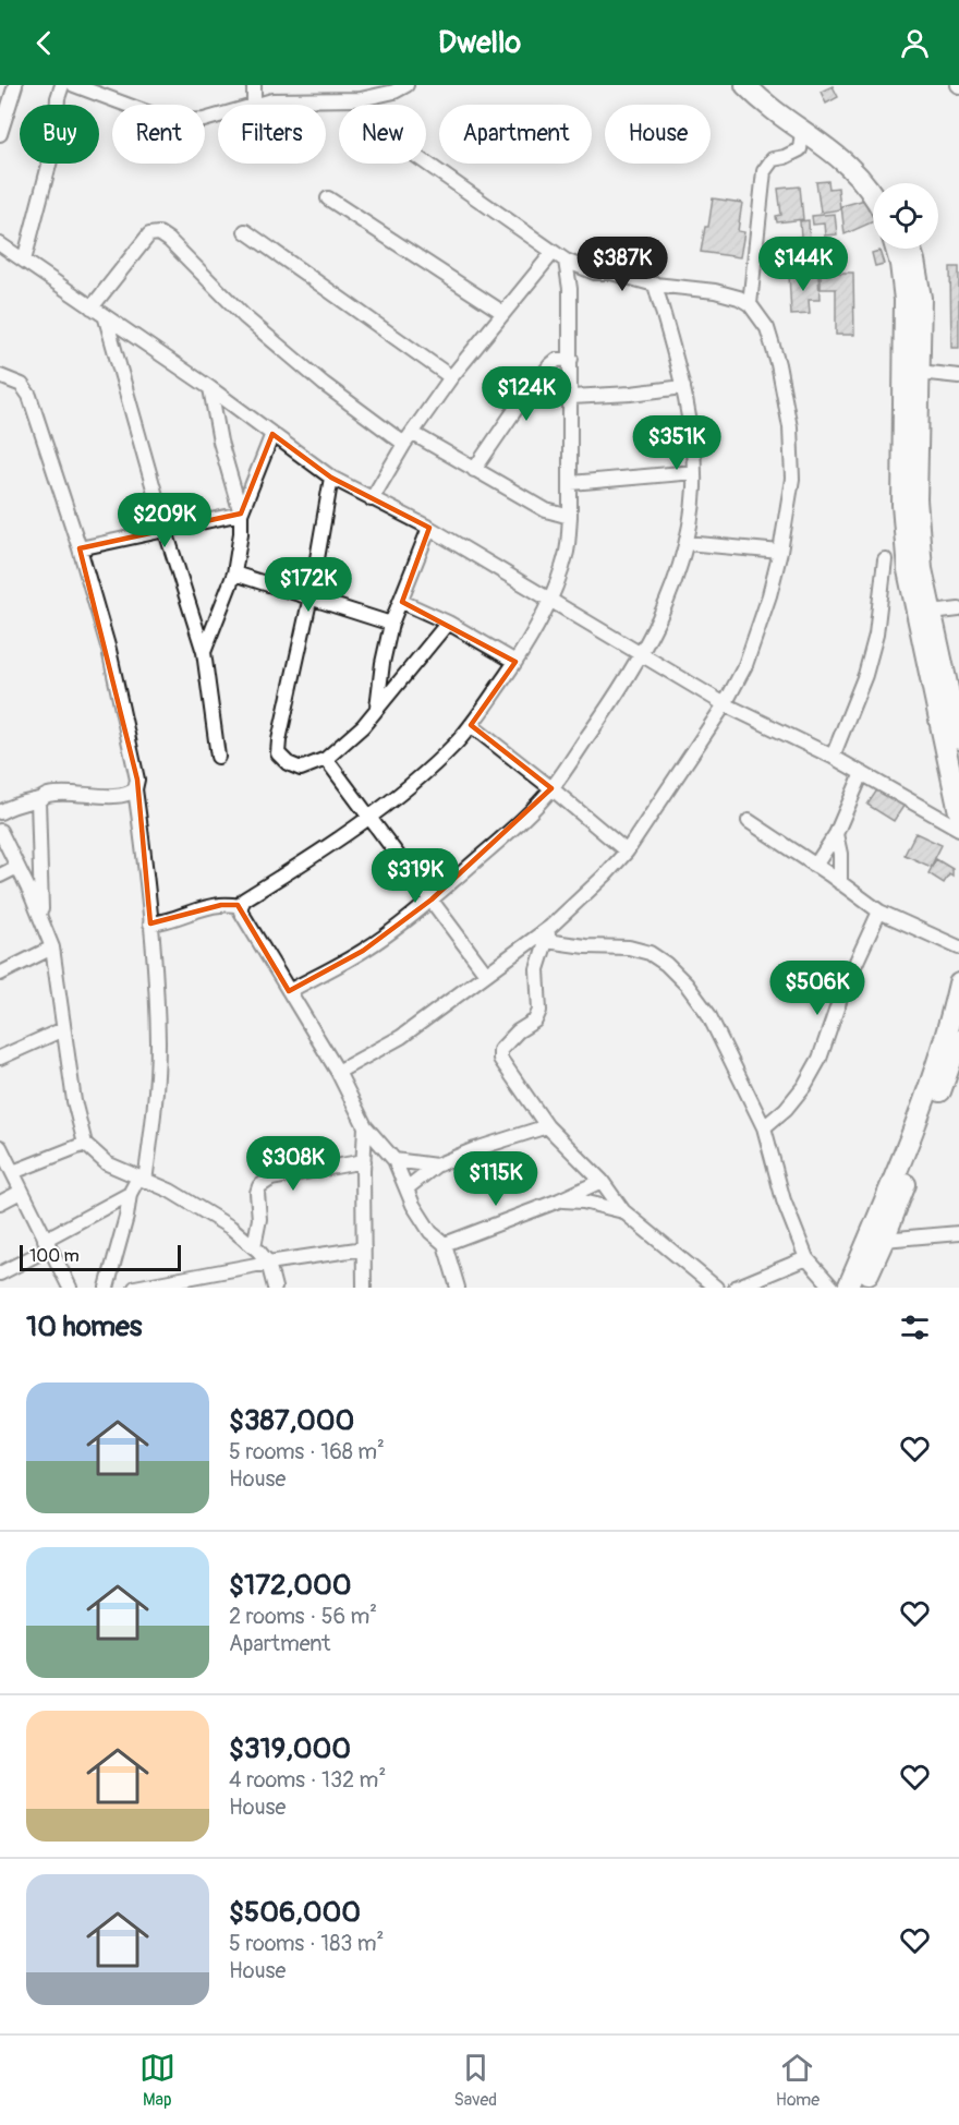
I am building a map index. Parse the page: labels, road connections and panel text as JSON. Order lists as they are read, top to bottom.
{
  "scale_bar": "100 m",
  "page": {
    "header": "Dwello",
    "chip": [
      "Buy",
      "Rent",
      "Filters",
      "New",
      "Apartment",
      "House"
    ],
    "price": [
      "$387K",
      "$144K",
      "$124K",
      "$351K",
      "$209K",
      "$172K",
      "$319K",
      "$506K",
      "$308K",
      "$115K"
    ],
    "scale": "100 m",
    "heading": "10 homes",
    "list": [
      {
        "name": "$387,000",
        "note": "5 rooms · 168 m² · House"
      },
      {
        "name": "$172,000",
        "note": "2 rooms · 56 m² · Apartment"
      },
      {
        "name": "$319,000",
        "note": "4 rooms · 132 m² · House"
      },
      {
        "name": "$506,000",
        "note": "5 rooms · 183 m² · House"
      }
    ],
    "tabs": ["Map", "Saved", "Home"]
  }
}
